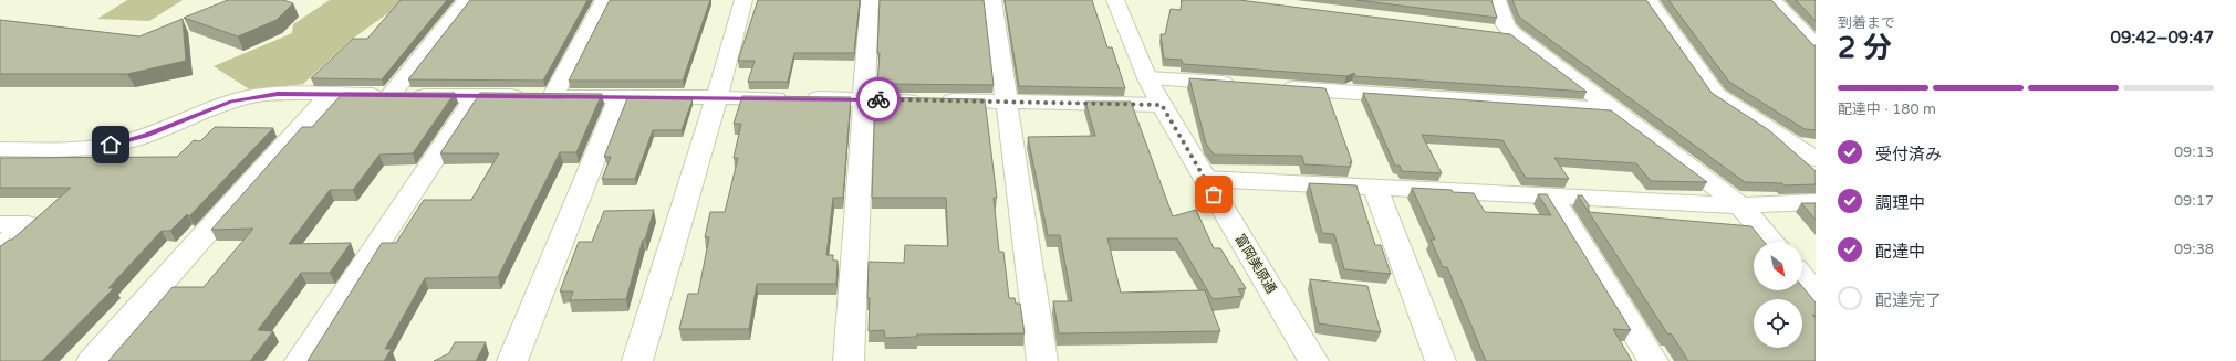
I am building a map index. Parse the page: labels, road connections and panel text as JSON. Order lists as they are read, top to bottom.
{
  "streets": {
    "street": ["富岡美原通"]
  },
  "north": "bottom right",
  "page": {
    "heading": ["2 分", "到着まで", "09:42–09:47"],
    "bar": "配達中 · 180 m",
    "list": [
      ["受付済み", "09:13"],
      ["調理中", "09:17"],
      ["配達中", "09:38"],
      "配達完了"
    ]
  }
}
